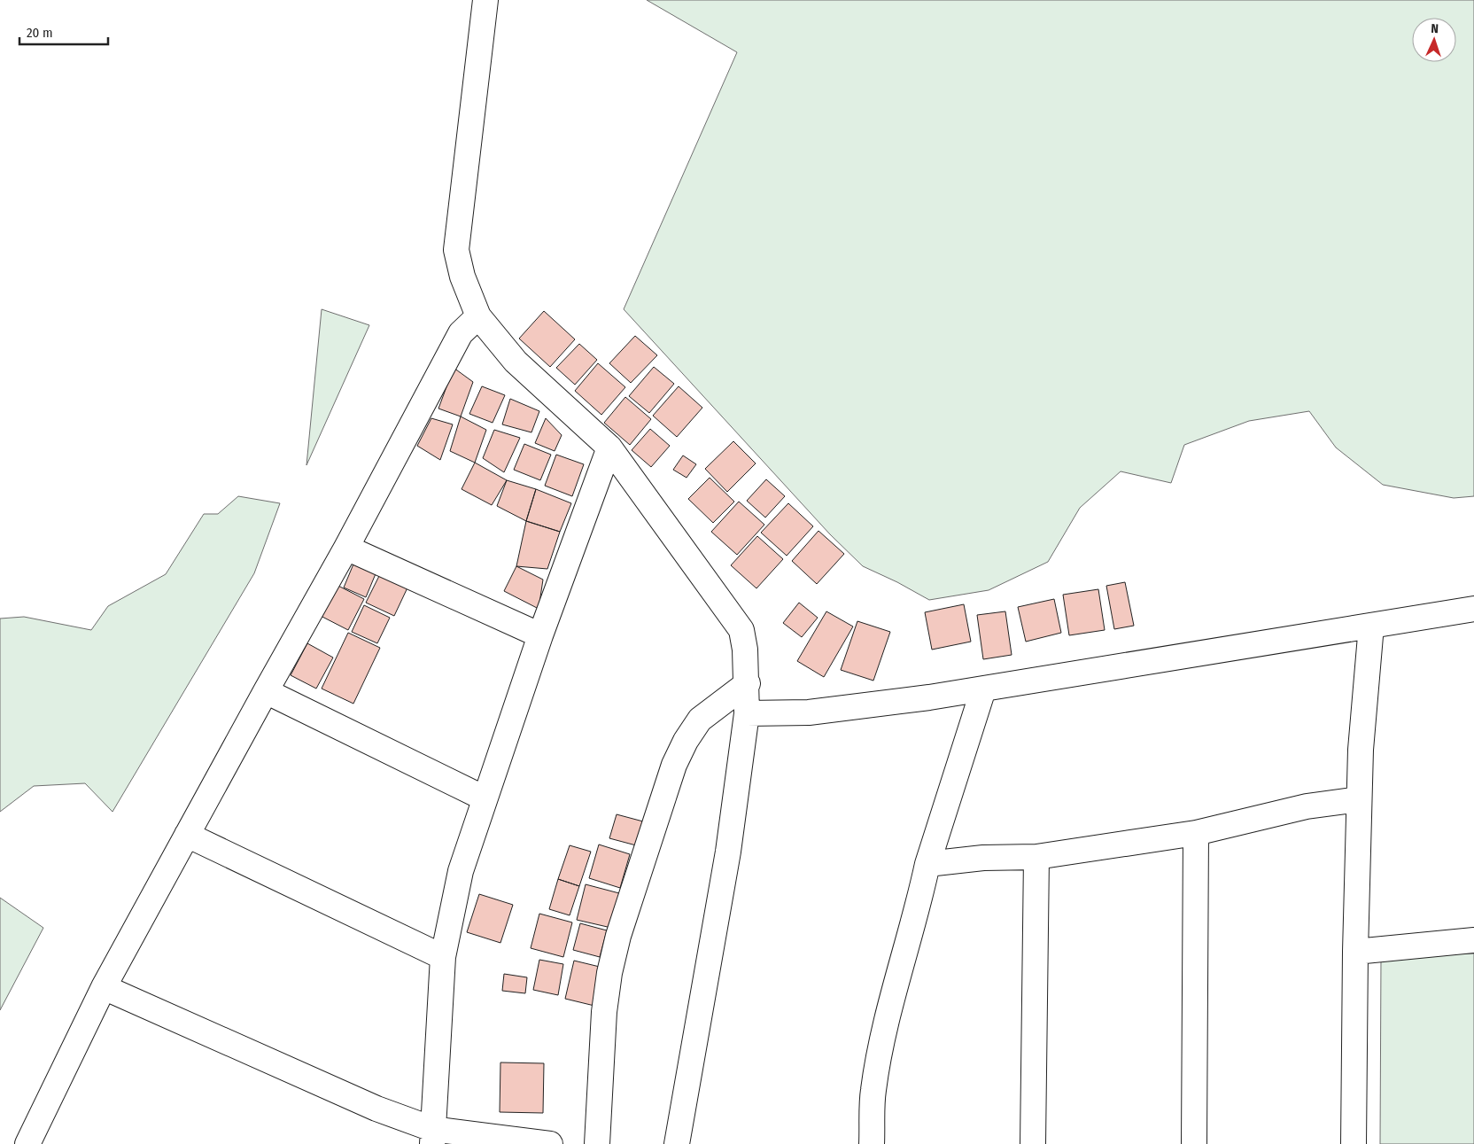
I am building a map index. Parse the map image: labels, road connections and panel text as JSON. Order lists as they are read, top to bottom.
{
  "scale_bar": "20 m",
  "north": "top"
}
